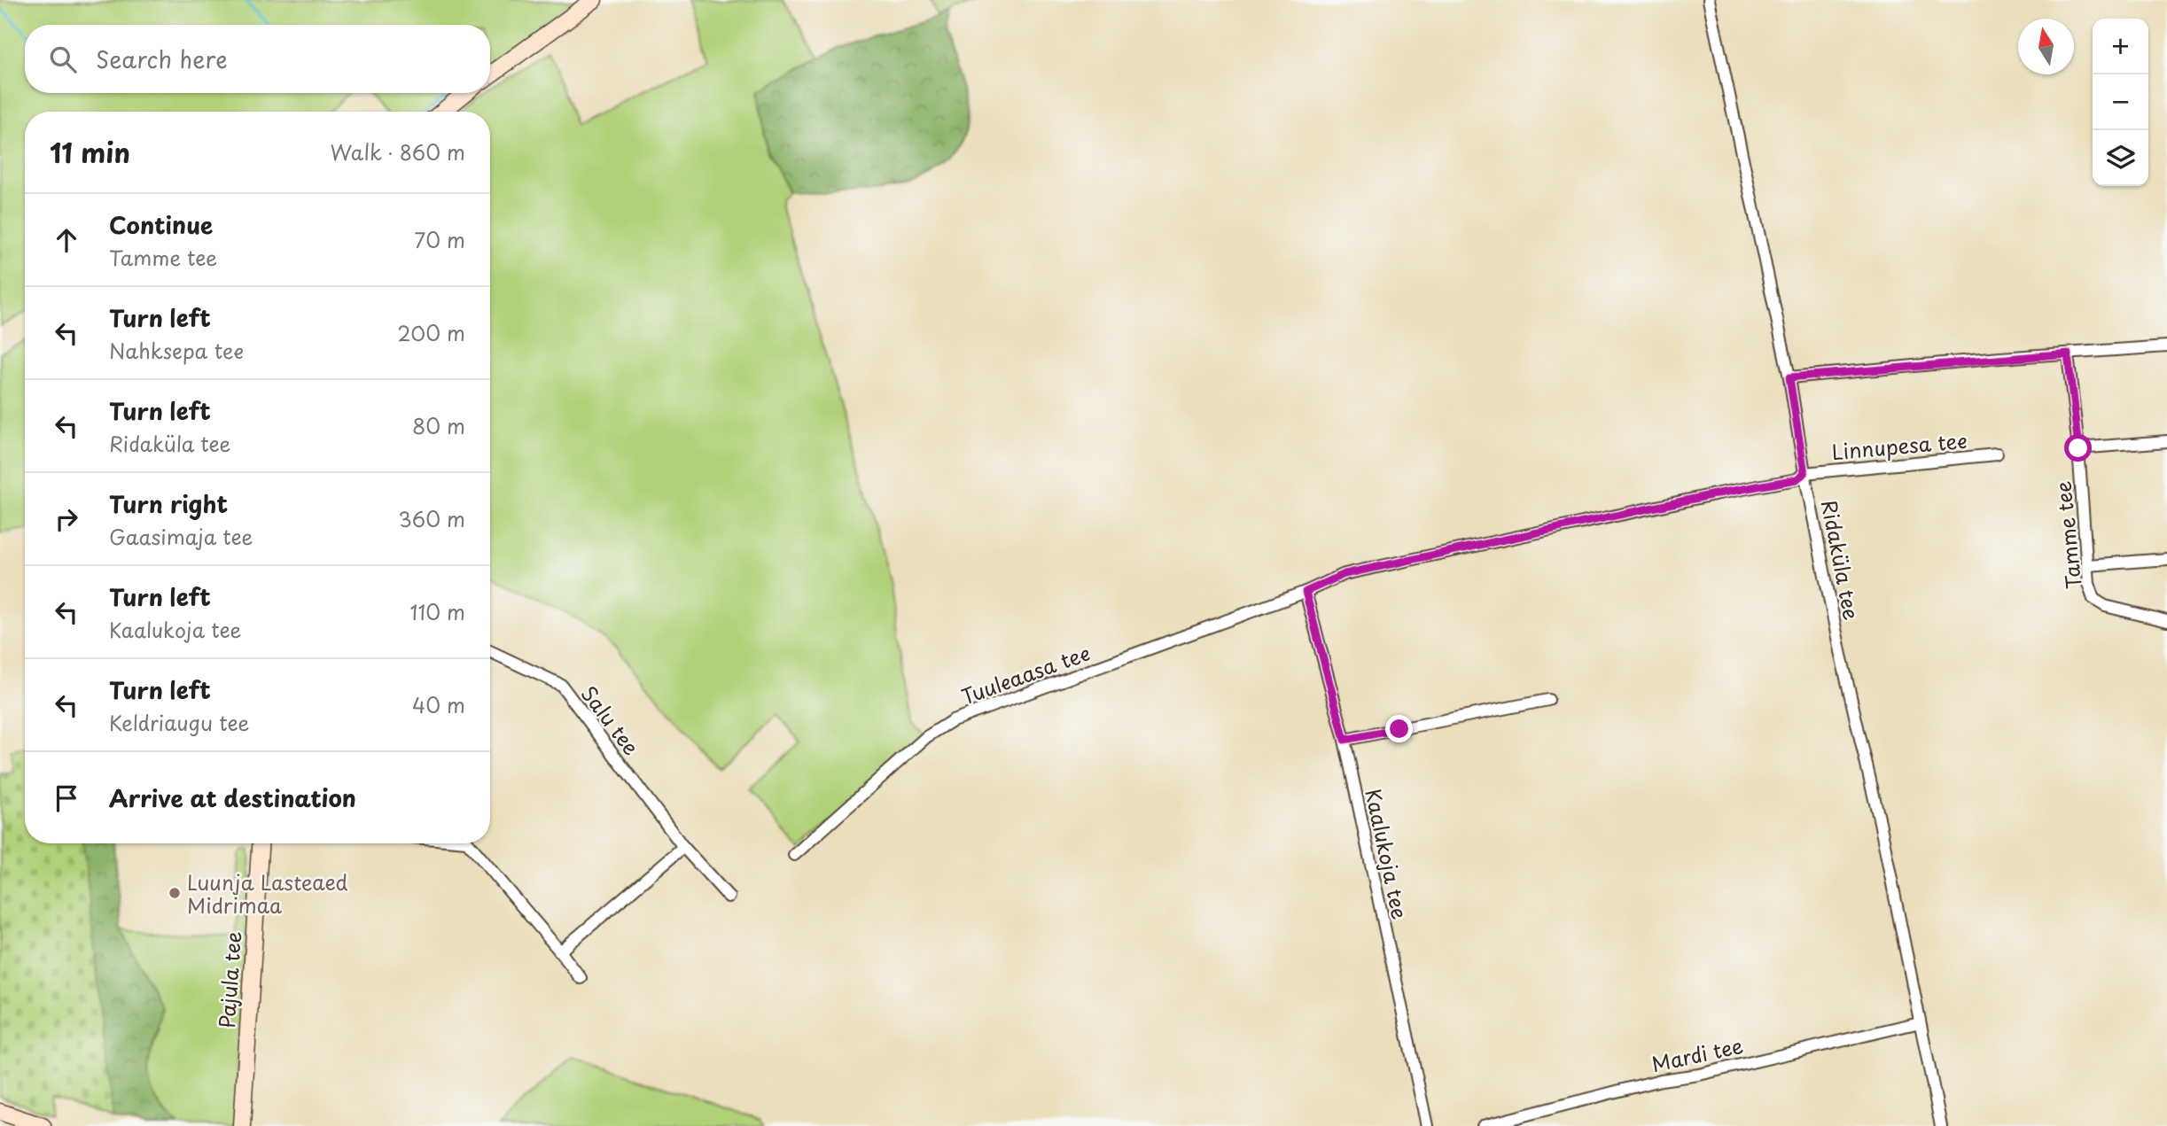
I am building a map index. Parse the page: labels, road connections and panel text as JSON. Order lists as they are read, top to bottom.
{
  "streets": {
    "street": [
      "Linnupesa tee",
      "Tamme tee",
      "Ridaküla tee",
      "Tuuleaasa tee",
      "Salu tee",
      "Kaalukoja tee",
      "Pajula tee",
      "Mardi tee"
    ]
  },
  "crossings": [
    ["Linnupesa tee", "Ridaküla tee"],
    ["Linnupesa tee", "Tuuleaasa tee"],
    ["Linnupesa tee", "Kaalukoja tee"],
    ["Ridaküla tee", "Mardi tee"],
    ["Tuuleaasa tee", "Kaalukoja tee"]
  ],
  "places": ["Luunja Lasteaed Midrimaa"],
  "north": "top",
  "page": {
    "map_buttons": ["+", "−"],
    "search": "Search here",
    "heading": ["11 min", "Walk · 860 m"],
    "list": [
      ["Continue", "Tamme tee", "70 m"],
      ["Turn left", "Nahksepa tee", "200 m"],
      ["Turn left", "Ridaküla tee", "80 m"],
      ["Turn right", "Gaasimaja tee", "360 m"],
      ["Turn left", "Kaalukoja tee", "110 m"],
      ["Turn left", "Keldriaugu tee", "40 m"],
      "Arrive at destination"
    ]
  }
}
